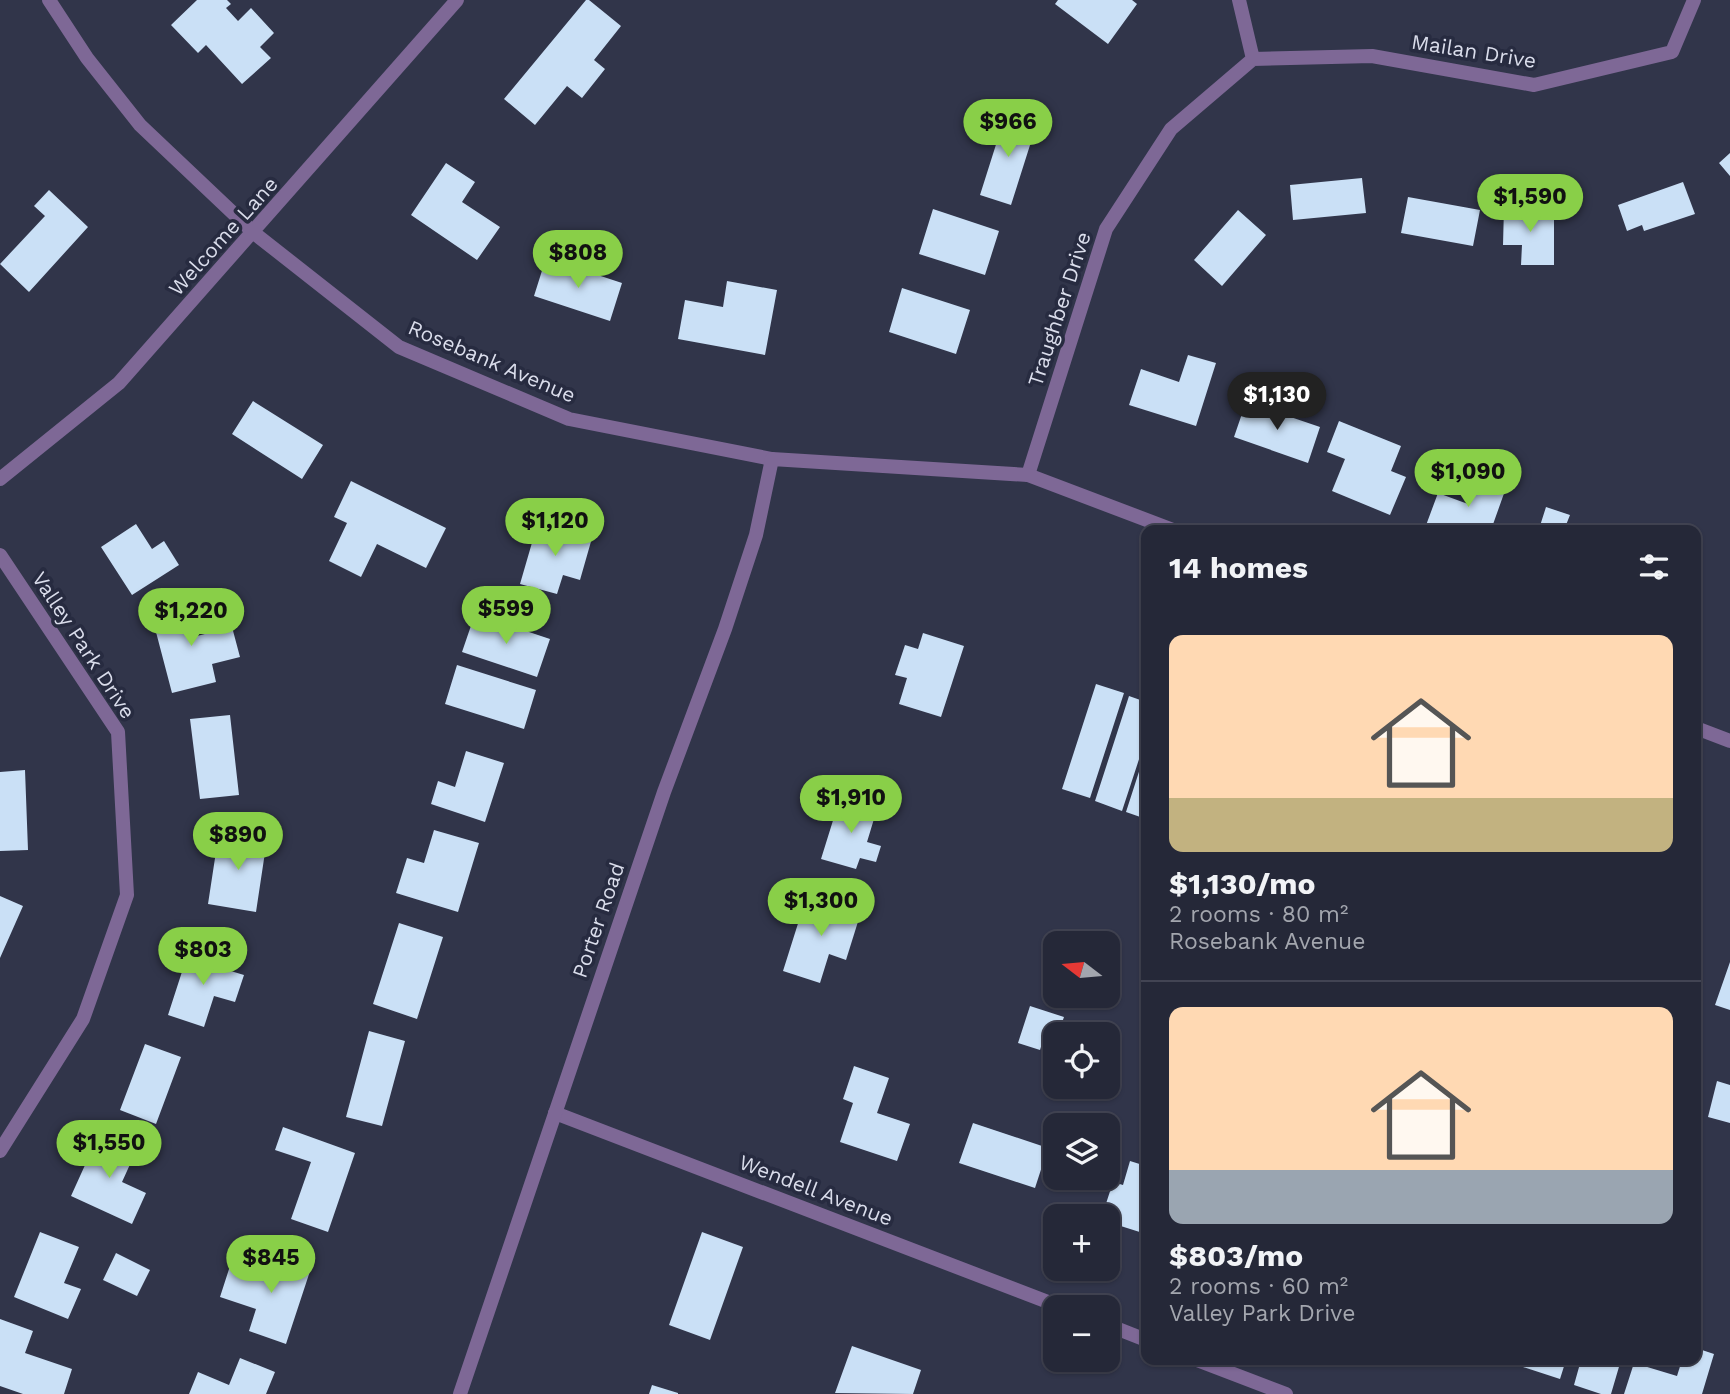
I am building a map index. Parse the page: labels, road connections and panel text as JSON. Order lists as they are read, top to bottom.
{
  "streets": {
    "street": [
      "Mailan Drive",
      "Welcome Lane",
      "Traughber Drive",
      "Rosebank Avenue",
      "Valley Park Drive",
      "Porter Road",
      "Wendell Avenue"
    ]
  },
  "crossings": [
    ["Mailan Drive", "Traughber Drive"],
    ["Welcome Lane", "Rosebank Avenue"],
    ["Traughber Drive", "Rosebank Avenue"],
    ["Rosebank Avenue", "Porter Road"],
    ["Porter Road", "Wendell Avenue"]
  ],
  "north": "left",
  "page": {
    "price": [
      "$966",
      "$1,590",
      "$808",
      "$1,130",
      "$1,090",
      "$1,120",
      "$599",
      "$1,220",
      "$1,910",
      "$890",
      "$1,300",
      "$803",
      "$1,550",
      "$845"
    ],
    "heading": "14 homes",
    "list": [
      {
        "name": "$1,130/mo",
        "note": "2 rooms · 80 m² · Rosebank Avenue"
      },
      {
        "name": "$803/mo",
        "note": "2 rooms · 60 m² · Valley Park Drive"
      }
    ],
    "map_buttons": ["+", "−"]
  }
}
